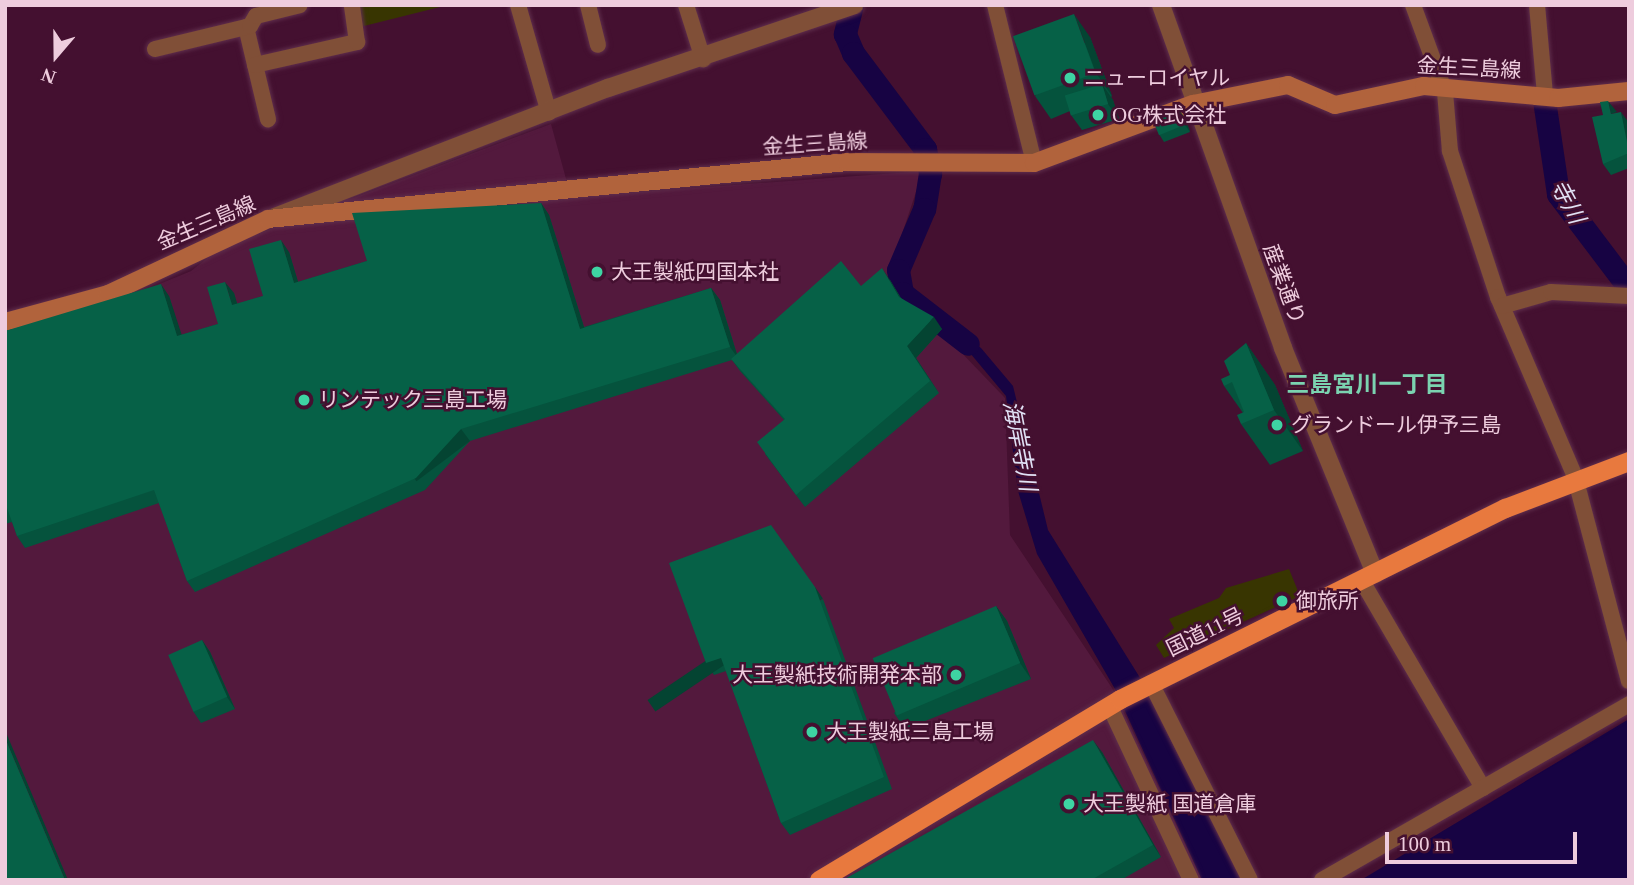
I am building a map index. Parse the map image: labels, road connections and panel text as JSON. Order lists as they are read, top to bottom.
{
  "streets": {
    "highway": ["国道11号"],
    "main road": ["金生三島線"],
    "street": ["産業通り"]
  },
  "crossings": [
    ["金生三島線", "産業通り"],
    ["産業通り", "国道11号"]
  ],
  "districts": ["三島宮川一丁目"],
  "water": ["寺川", "海岸寺川"],
  "places": [
    "ニューロイヤル",
    "OG株式会社",
    "大王製紙四国本社",
    "リンテック三島工場",
    "グランドール伊予三島",
    "御旅所",
    "大王製紙技術開発本部",
    "大王製紙三島工場",
    "大王製紙 国道倉庫"
  ],
  "scale_bar": "100 m",
  "north": "bottom"
}
